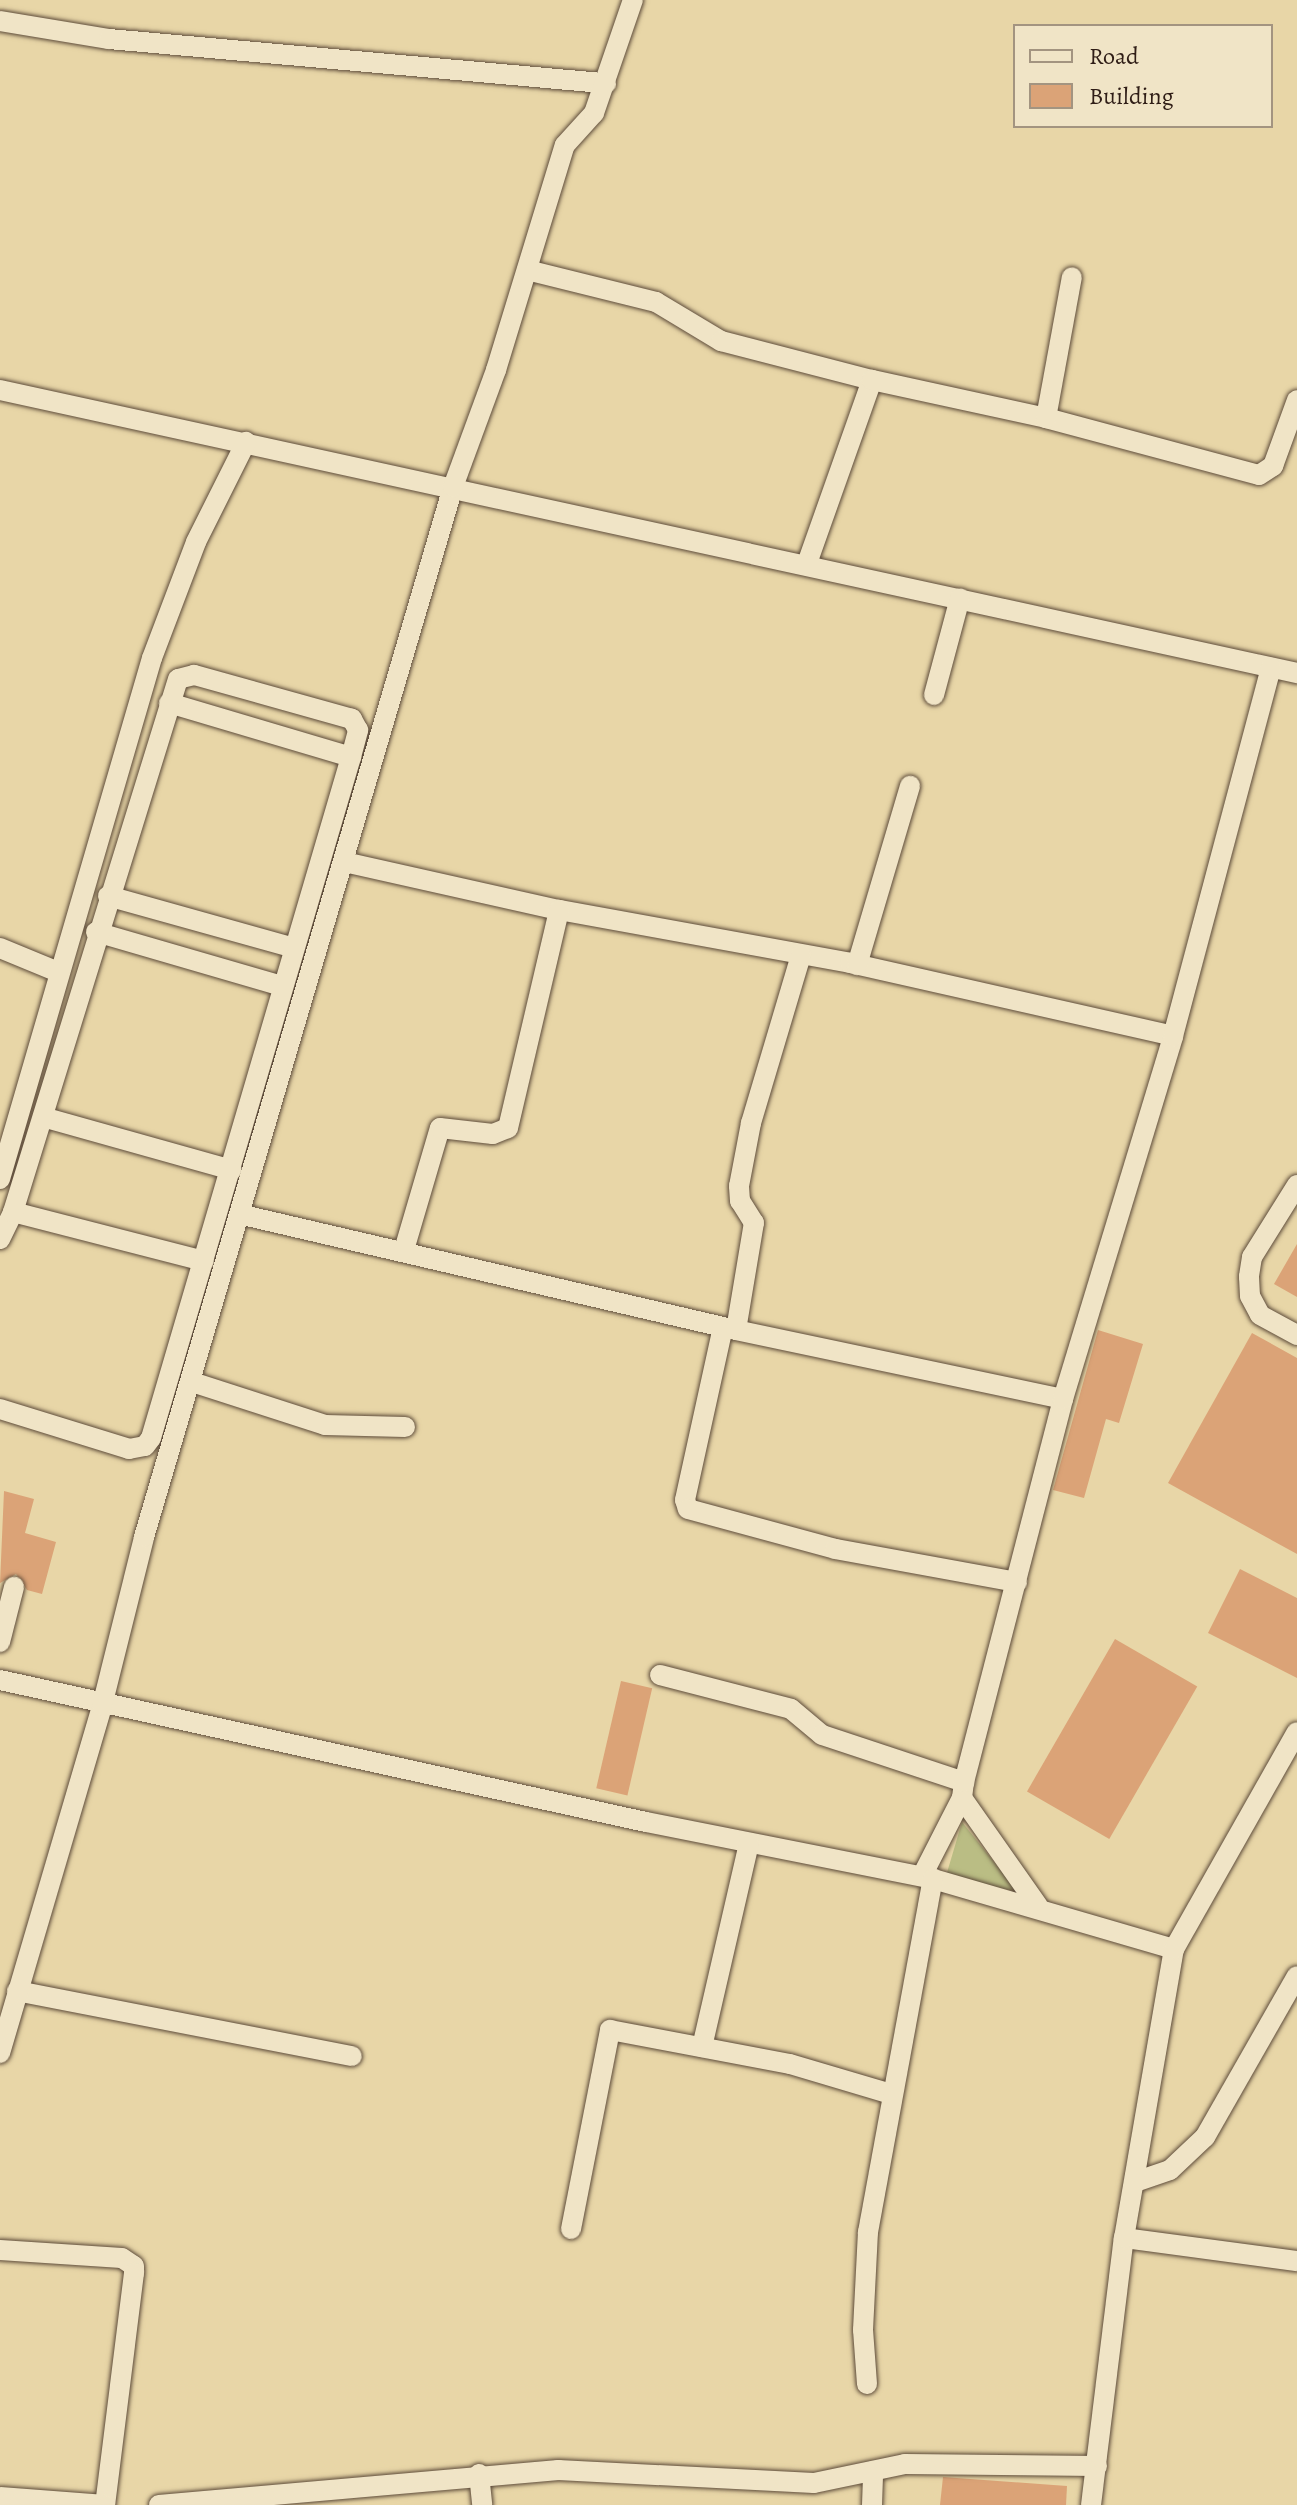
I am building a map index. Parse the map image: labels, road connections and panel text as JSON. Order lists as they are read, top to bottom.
{
  "legend": ["Road", "Building"]
}
